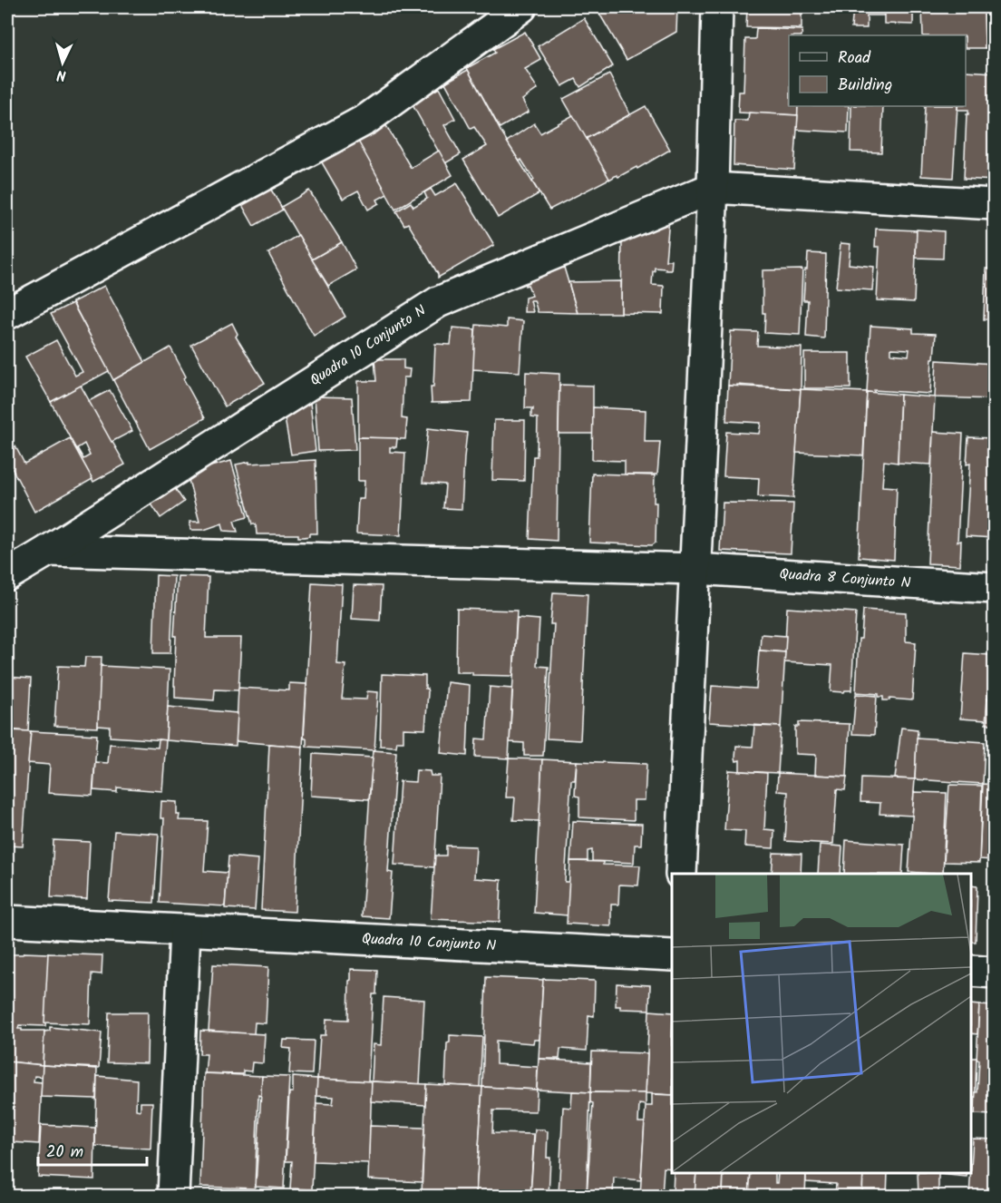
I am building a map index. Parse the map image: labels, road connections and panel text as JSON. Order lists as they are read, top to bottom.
{
  "streets": {
    "street": ["Quadra 10 Conjunto N", "Quadra 8 Conjunto N"]
  },
  "legend": ["Road", "Building"],
  "scale_bar": "20 m",
  "north": "bottom"
}
